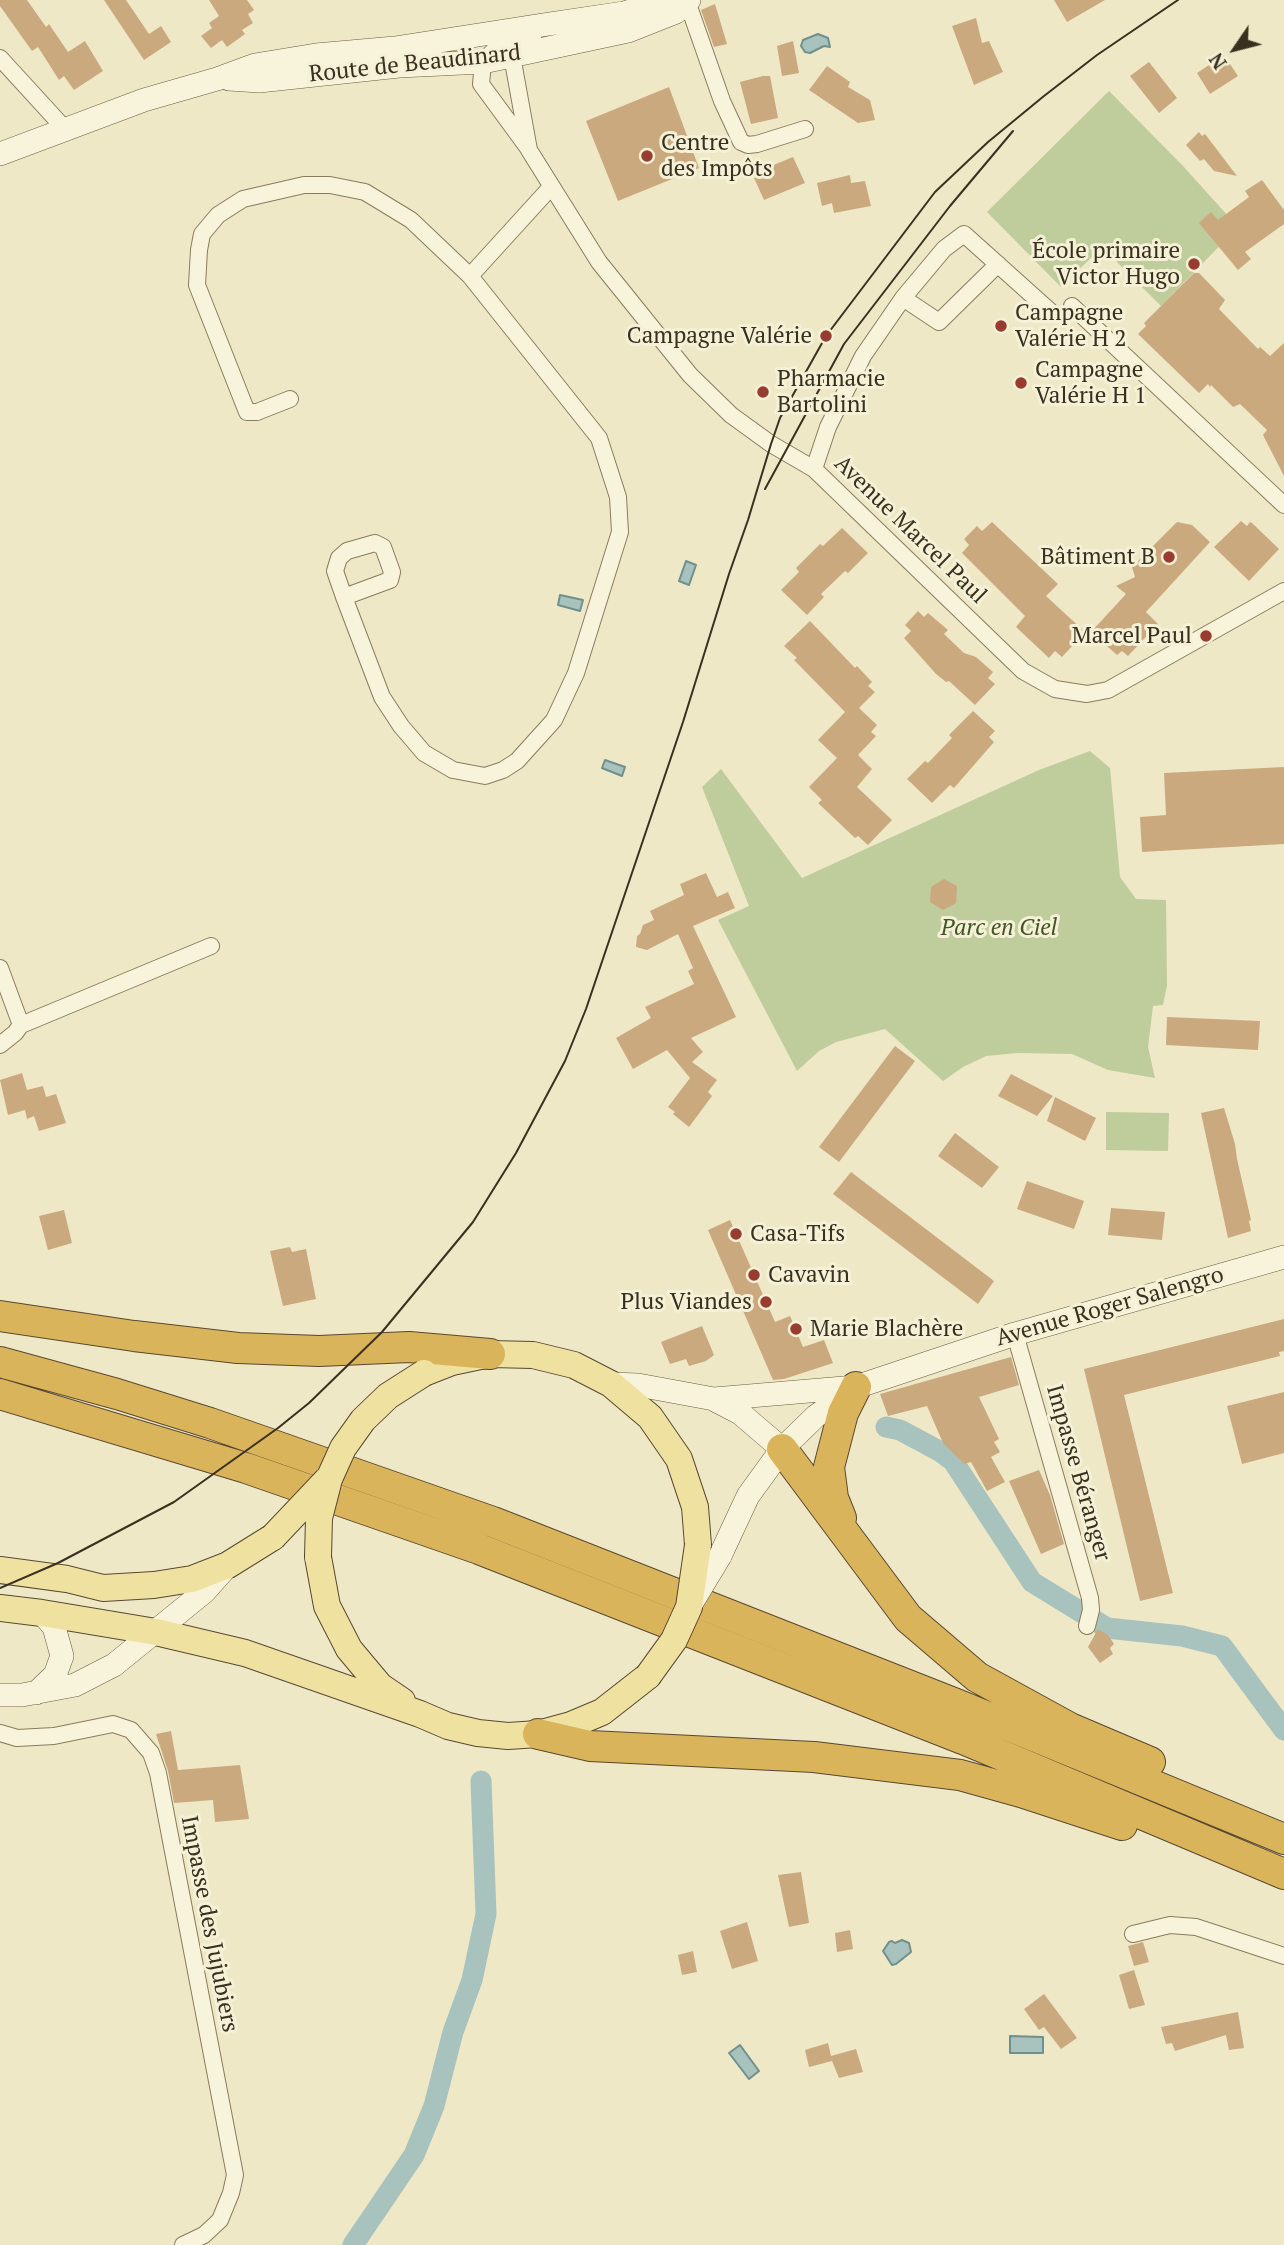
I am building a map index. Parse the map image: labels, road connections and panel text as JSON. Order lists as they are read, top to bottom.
{
  "streets": {
    "street": [
      "Route de Beaudinard",
      "Avenue Marcel Paul",
      "Avenue Roger Salengro",
      "Impasse Béranger",
      "Impasse des Jujubiers"
    ]
  },
  "crossings": [
    ["Route de Beaudinard", "Avenue Marcel Paul"],
    ["Avenue Roger Salengro", "Impasse Béranger"]
  ],
  "parks": ["Parc en Ciel"],
  "places": [
    "Centre des Impôts",
    "École primaire Victor Hugo",
    "Campagne Valérie H 2",
    "Campagne Valérie",
    "Campagne Valérie H 1",
    "Pharmacie Bartolini",
    "Bâtiment B",
    "Marcel Paul",
    "Casa-Tifs",
    "Cavavin",
    "Plus Viandes",
    "Marie Blachère"
  ],
  "north": "bottom left"
}
